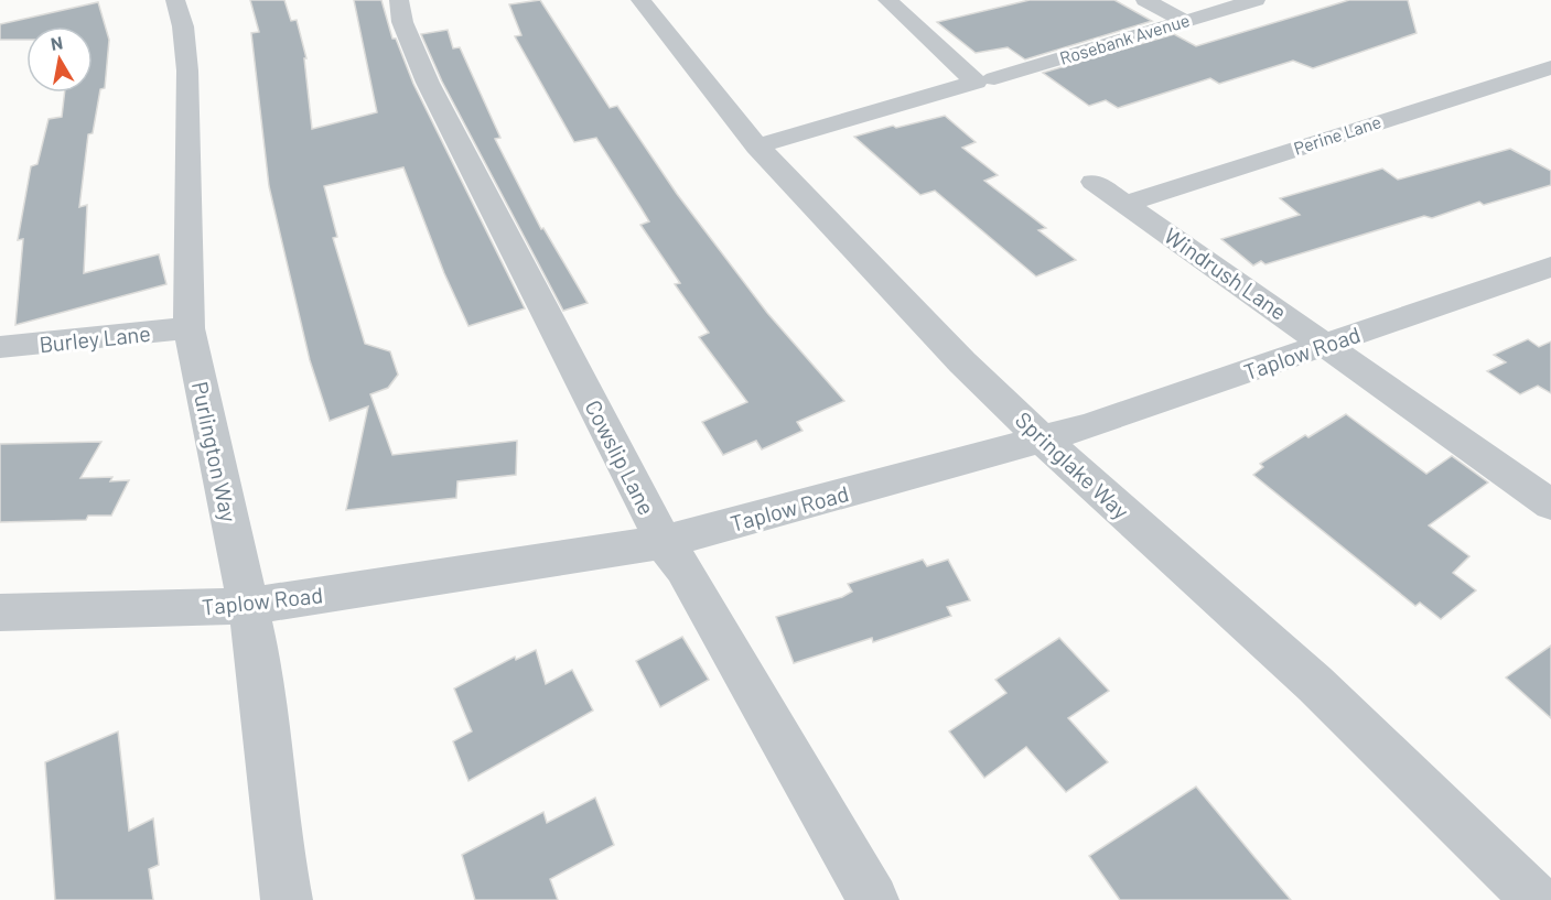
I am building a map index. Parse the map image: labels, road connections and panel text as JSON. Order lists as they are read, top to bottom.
{
  "streets": {
    "street": [
      "Rosebank Avenue",
      "Perine Lane",
      "Windrush Lane",
      "Burley Lane",
      "Taplow Road",
      "Purlington Way",
      "Cowslip Lane",
      "Springlake Way"
    ]
  },
  "crossings": [
    ["Perine Lane", "Windrush Lane"],
    ["Windrush Lane", "Taplow Road"],
    ["Burley Lane", "Purlington Way"],
    ["Taplow Road", "Purlington Way"],
    ["Taplow Road", "Cowslip Lane"],
    ["Taplow Road", "Springlake Way"]
  ],
  "north": "top"
}
